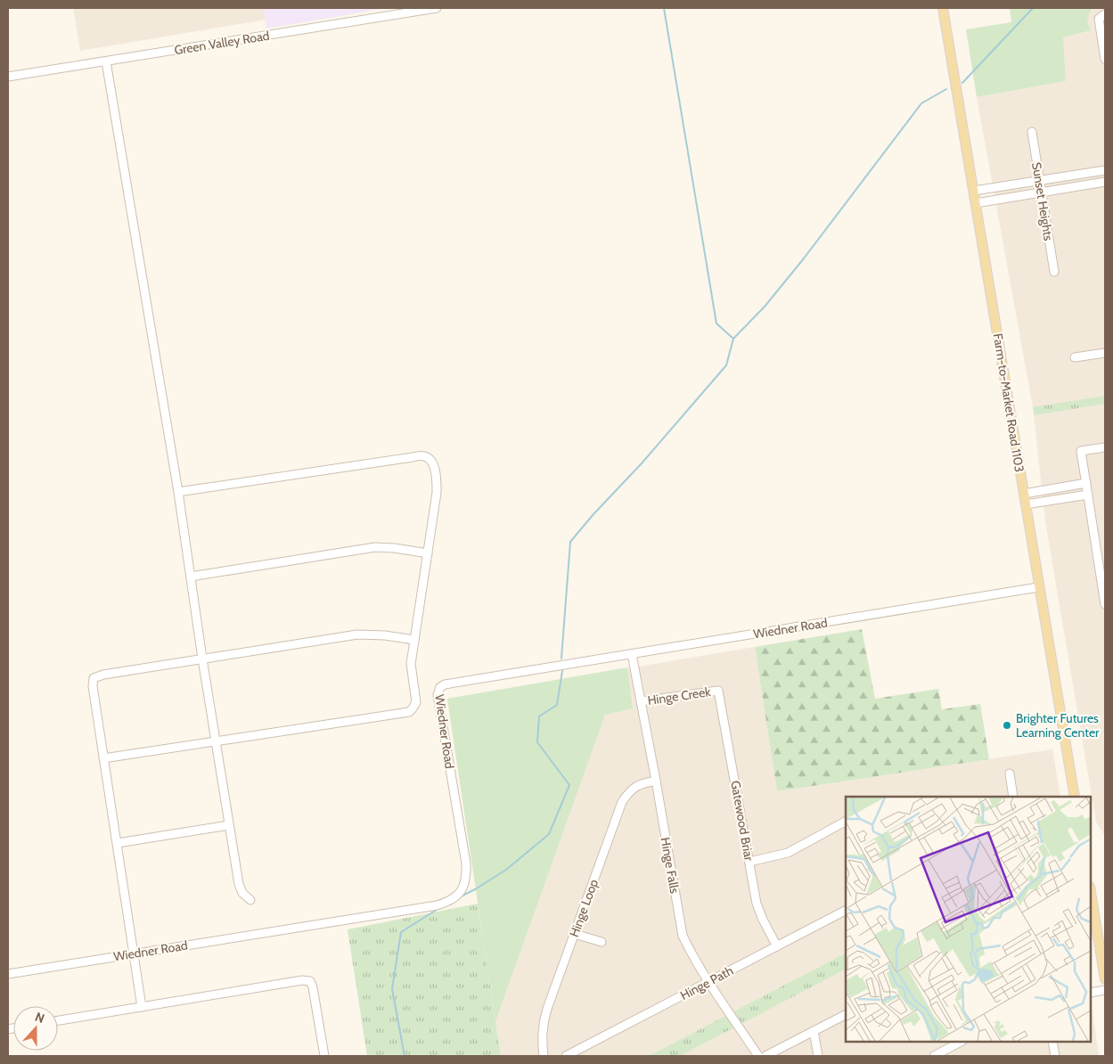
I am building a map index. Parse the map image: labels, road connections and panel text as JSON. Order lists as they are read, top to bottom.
{
  "streets": {
    "main road": ["Farm-to-Market Road 1103"],
    "street": [
      "Green Valley Road",
      "Sunset Heights",
      "Wiedner Road",
      "Hinge Creek",
      "Gatewood Briar",
      "Hinge Falls",
      "Hinge Loop",
      "Hinge Path"
    ]
  },
  "crossings": [
    ["Farm-to-Market Road 1103", "Wiedner Road"],
    ["Wiedner Road", "Hinge Falls"],
    ["Hinge Creek", "Gatewood Briar"],
    ["Hinge Creek", "Hinge Falls"],
    ["Gatewood Briar", "Hinge Path"],
    ["Hinge Falls", "Hinge Loop"],
    ["Hinge Falls", "Hinge Path"]
  ],
  "places": ["Brighter Futures Learning Center"],
  "north": "top"
}
